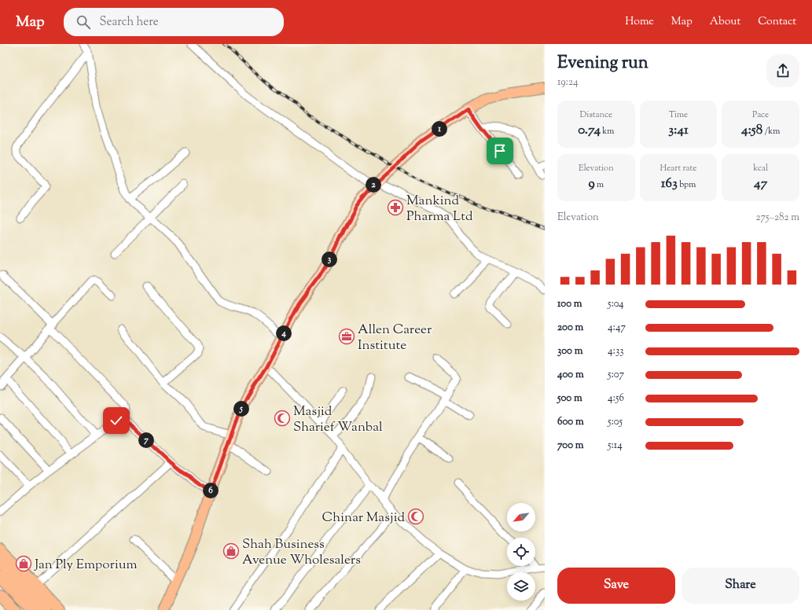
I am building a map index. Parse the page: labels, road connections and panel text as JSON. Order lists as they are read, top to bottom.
{
  "places": {
    "pharmacy": ["Mankind Pharma Ltd"],
    "office": ["Allen Career Institute"],
    "mosque": ["Masjid Sharief Wanbal", "Chinar Masjid"],
    "shop": ["Shah Business Avenue Wholesalers", "Jan Ply Emporium"]
  },
  "north": "bottom left",
  "page": {
    "header": "Map",
    "search": "Search here",
    "nav": [
      "Home",
      "Map",
      "About",
      "Contact"
    ],
    "heading": ["Evening run", "19:24"],
    "stats": [
      ["Distance", "0.74 km"],
      ["Time", "3:41"],
      ["Pace", "4:58 /km"],
      ["Elevation", "9 m"],
      ["Heart rate", "163 bpm"],
      ["kcal", "47"]
    ],
    "pins": [
      "1",
      "2",
      "3",
      "4",
      "5",
      "7",
      "6"
    ],
    "chart": ["Elevation", "275–282 m"],
    "list": [
      {
        "name": "100 m",
        "note": "5:04"
      },
      {
        "name": "200 m",
        "note": "4:47"
      },
      {
        "name": "300 m",
        "note": "4:33"
      },
      {
        "name": "400 m",
        "note": "5:07"
      },
      {
        "name": "500 m",
        "note": "4:56"
      },
      {
        "name": "600 m",
        "note": "5:05"
      },
      {
        "name": "700 m",
        "note": "5:14"
      }
    ],
    "buttons": ["Save", "Share"]
  }
}
